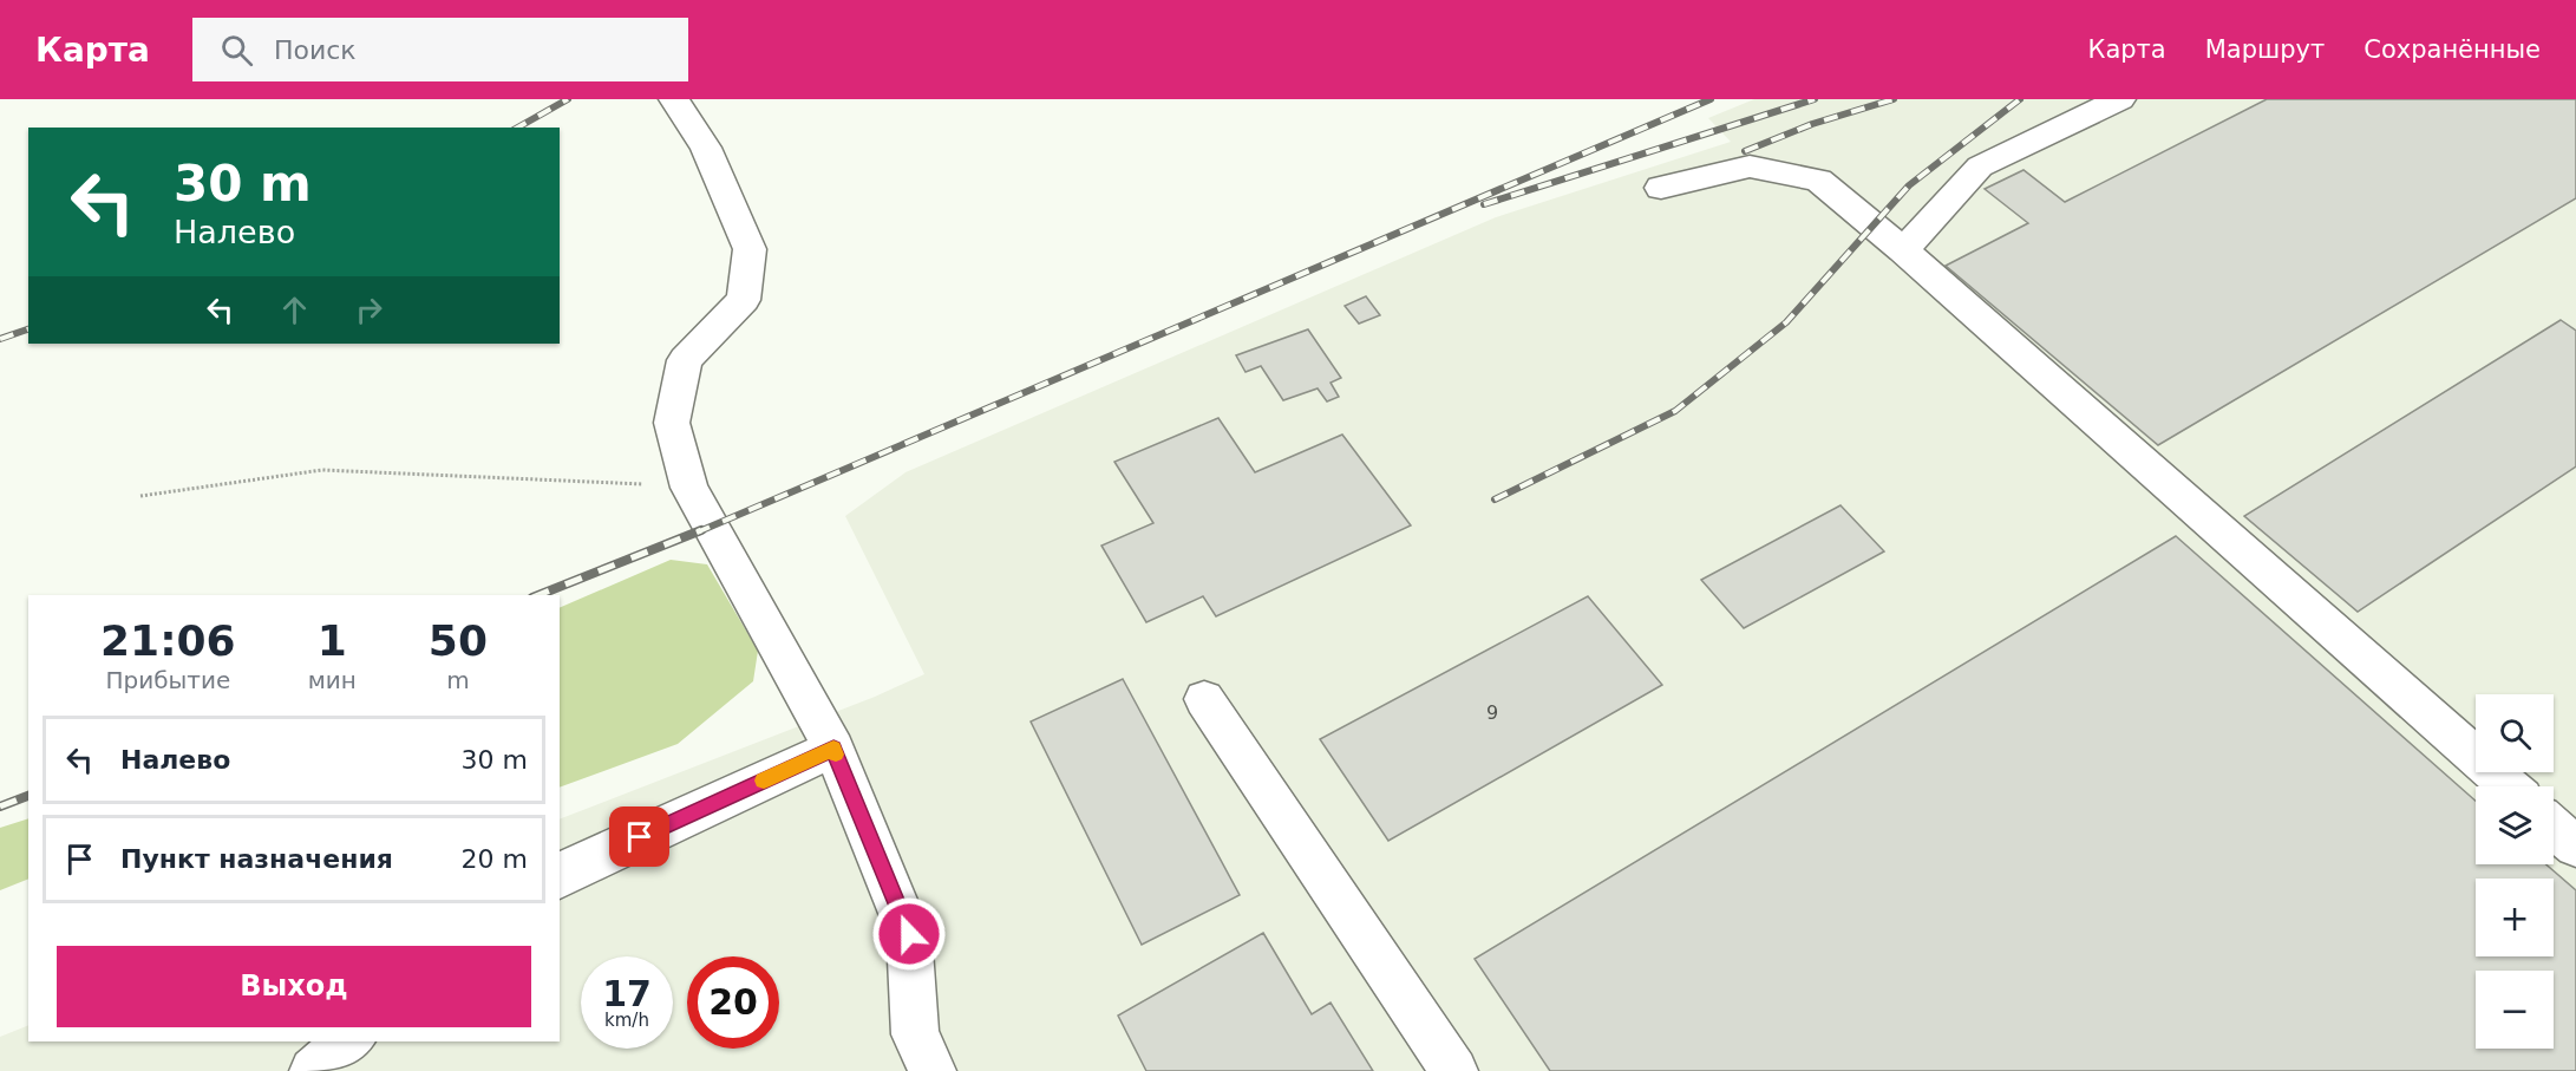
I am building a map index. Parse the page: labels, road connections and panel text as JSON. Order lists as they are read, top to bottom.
{
  "house_numbers": ["9"],
  "page": {
    "header": "Карта",
    "search": "Поиск",
    "nav": ["Карта", "Маршрут", "Сохранённые"],
    "turn": ["30 m", "Налево"],
    "eta": [
      "21:06",
      "Прибытие",
      "1",
      "мин",
      "50",
      "m"
    ],
    "map_buttons": ["+", "−"],
    "list": [
      {
        "name": "Налево",
        "value": "30 m"
      },
      {
        "name": "Пункт назначения",
        "value": "20 m"
      }
    ],
    "buttons": "Выход",
    "speed": "17 km/h",
    "limit": "20"
  }
}
